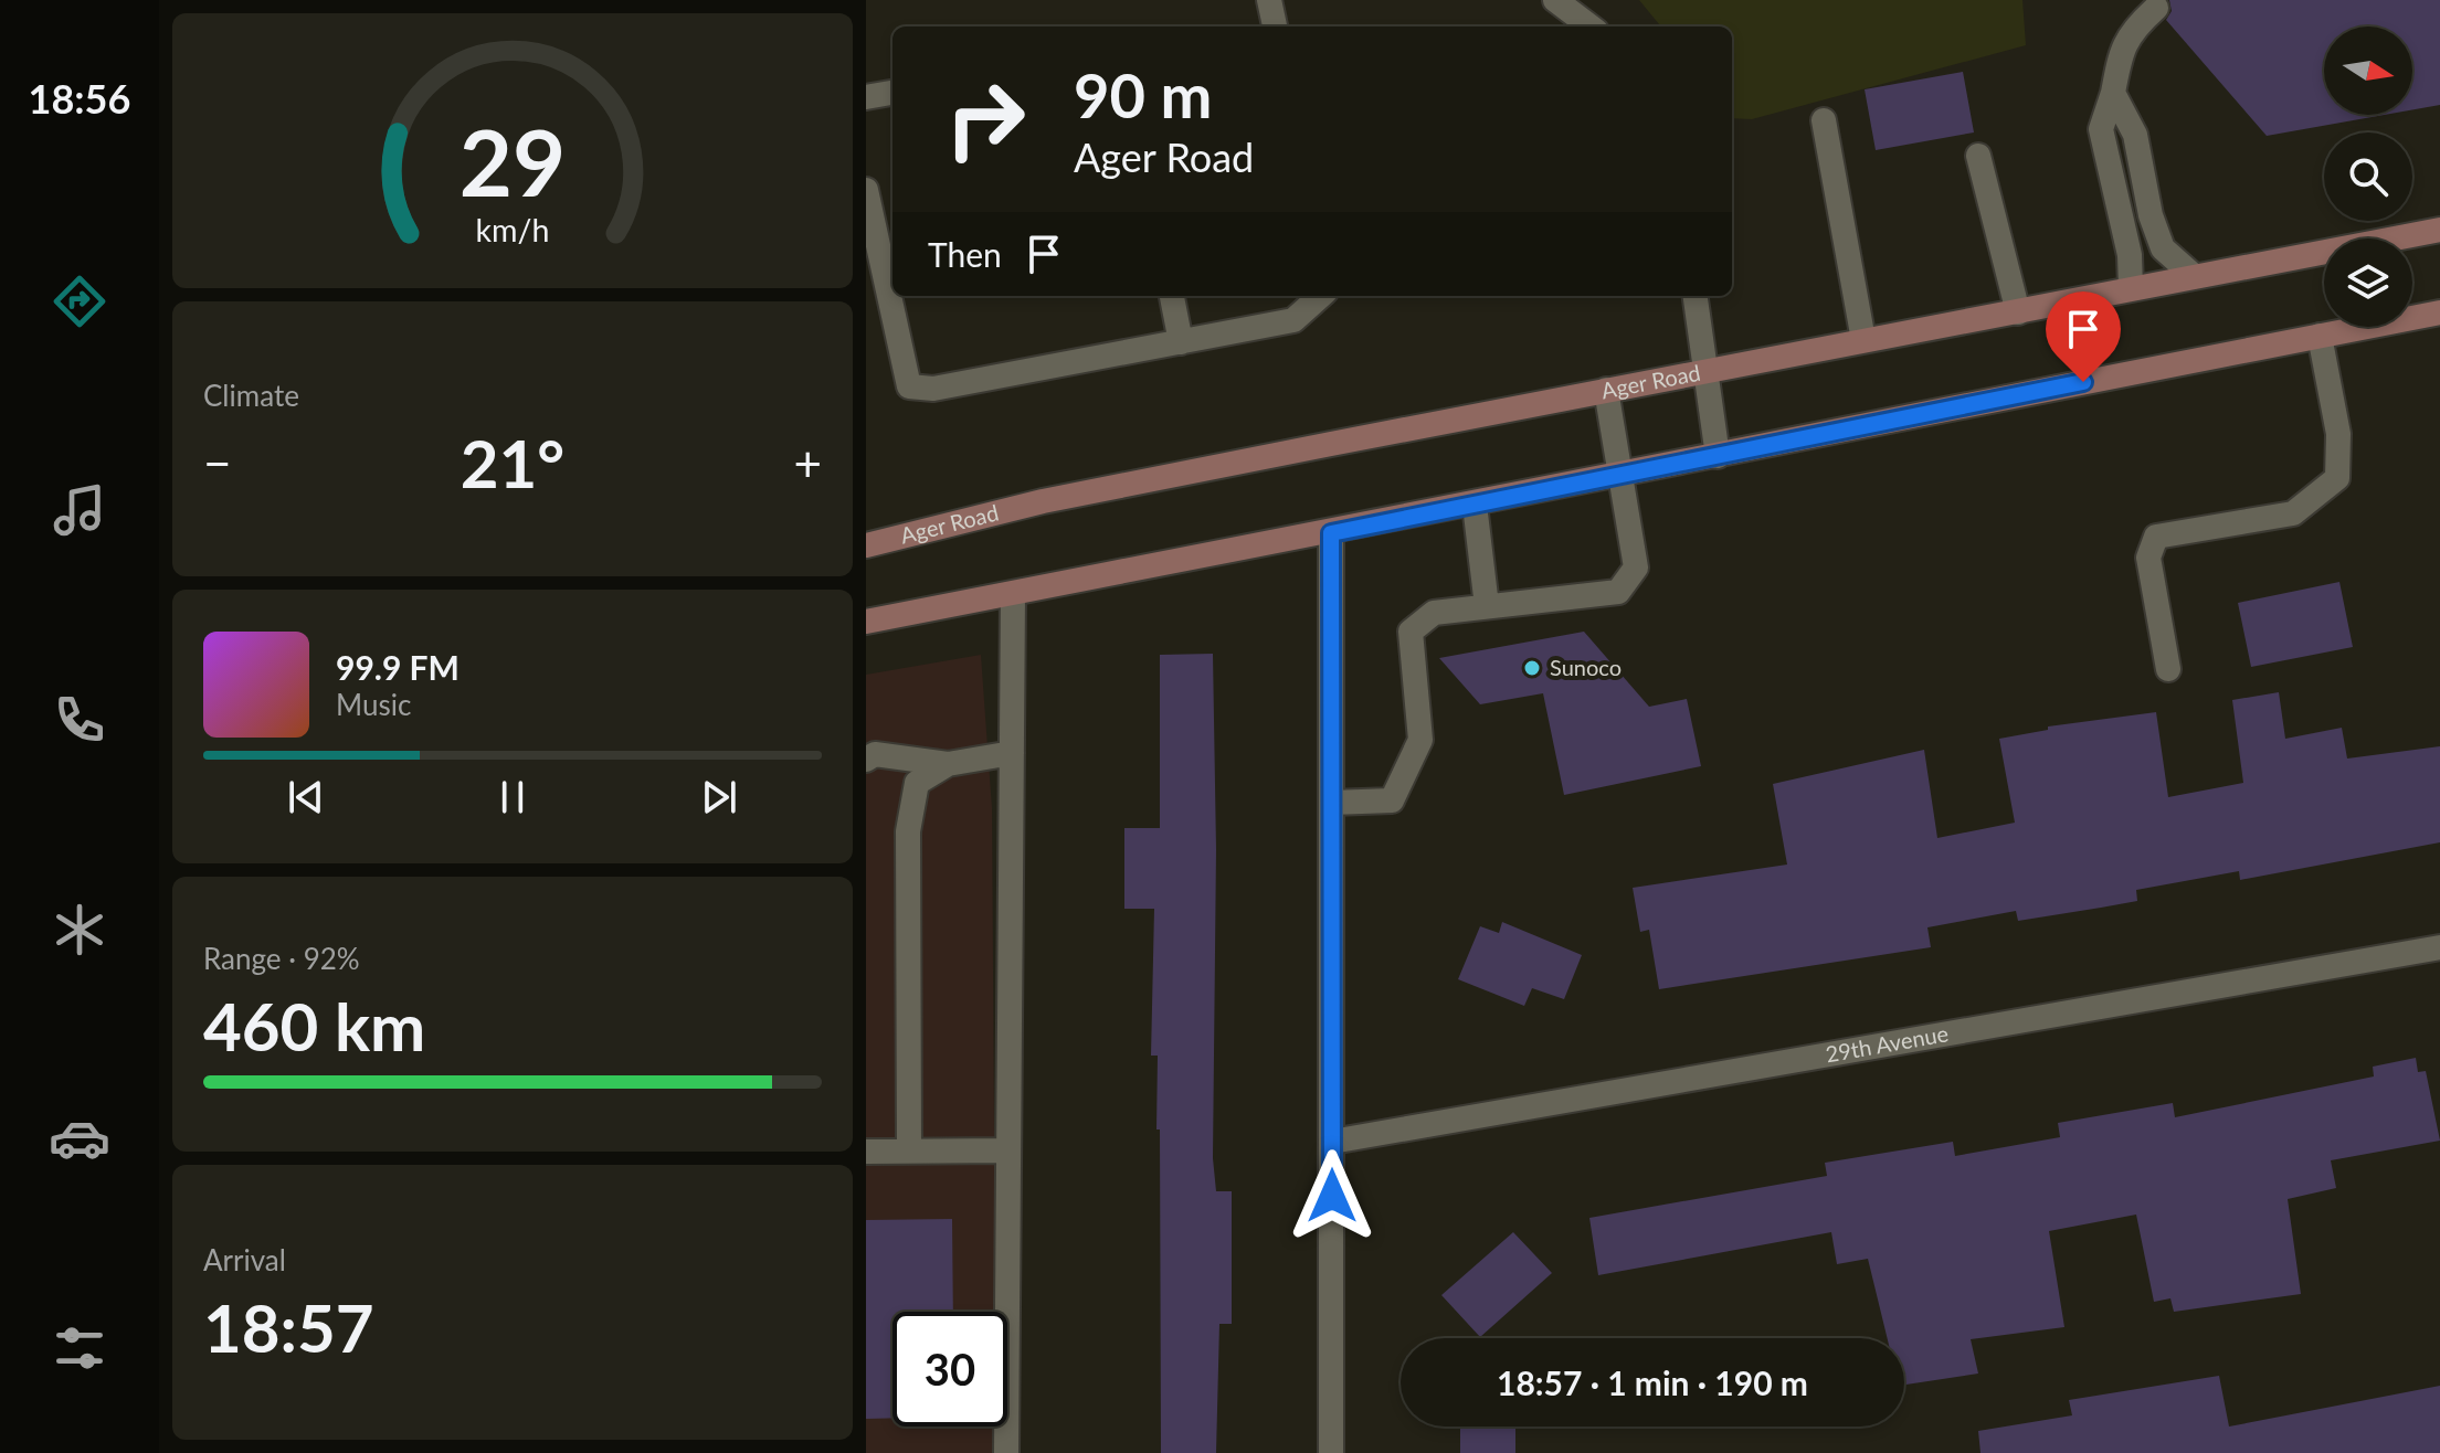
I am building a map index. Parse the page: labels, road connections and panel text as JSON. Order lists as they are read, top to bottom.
{
  "streets": {
    "main road": ["Ager Road"],
    "street": ["29th Avenue"]
  },
  "places": ["Sunoco"],
  "north": "right",
  "page": {
    "tabs": "18:56",
    "turn": ["90 m", "Ager Road"],
    "then": "Then",
    "tile": [
      "Climate",
      ["Range · 92%", "460 km"],
      ["Arrival", "18:57"]
    ],
    "heat": ["−", "21°", "+"],
    "song": ["99.9 FM", "Music"],
    "limit": "30",
    "trip": "18:57 · 1 min · 190 m",
    "gauge": ["29", "km/h"]
  }
}
